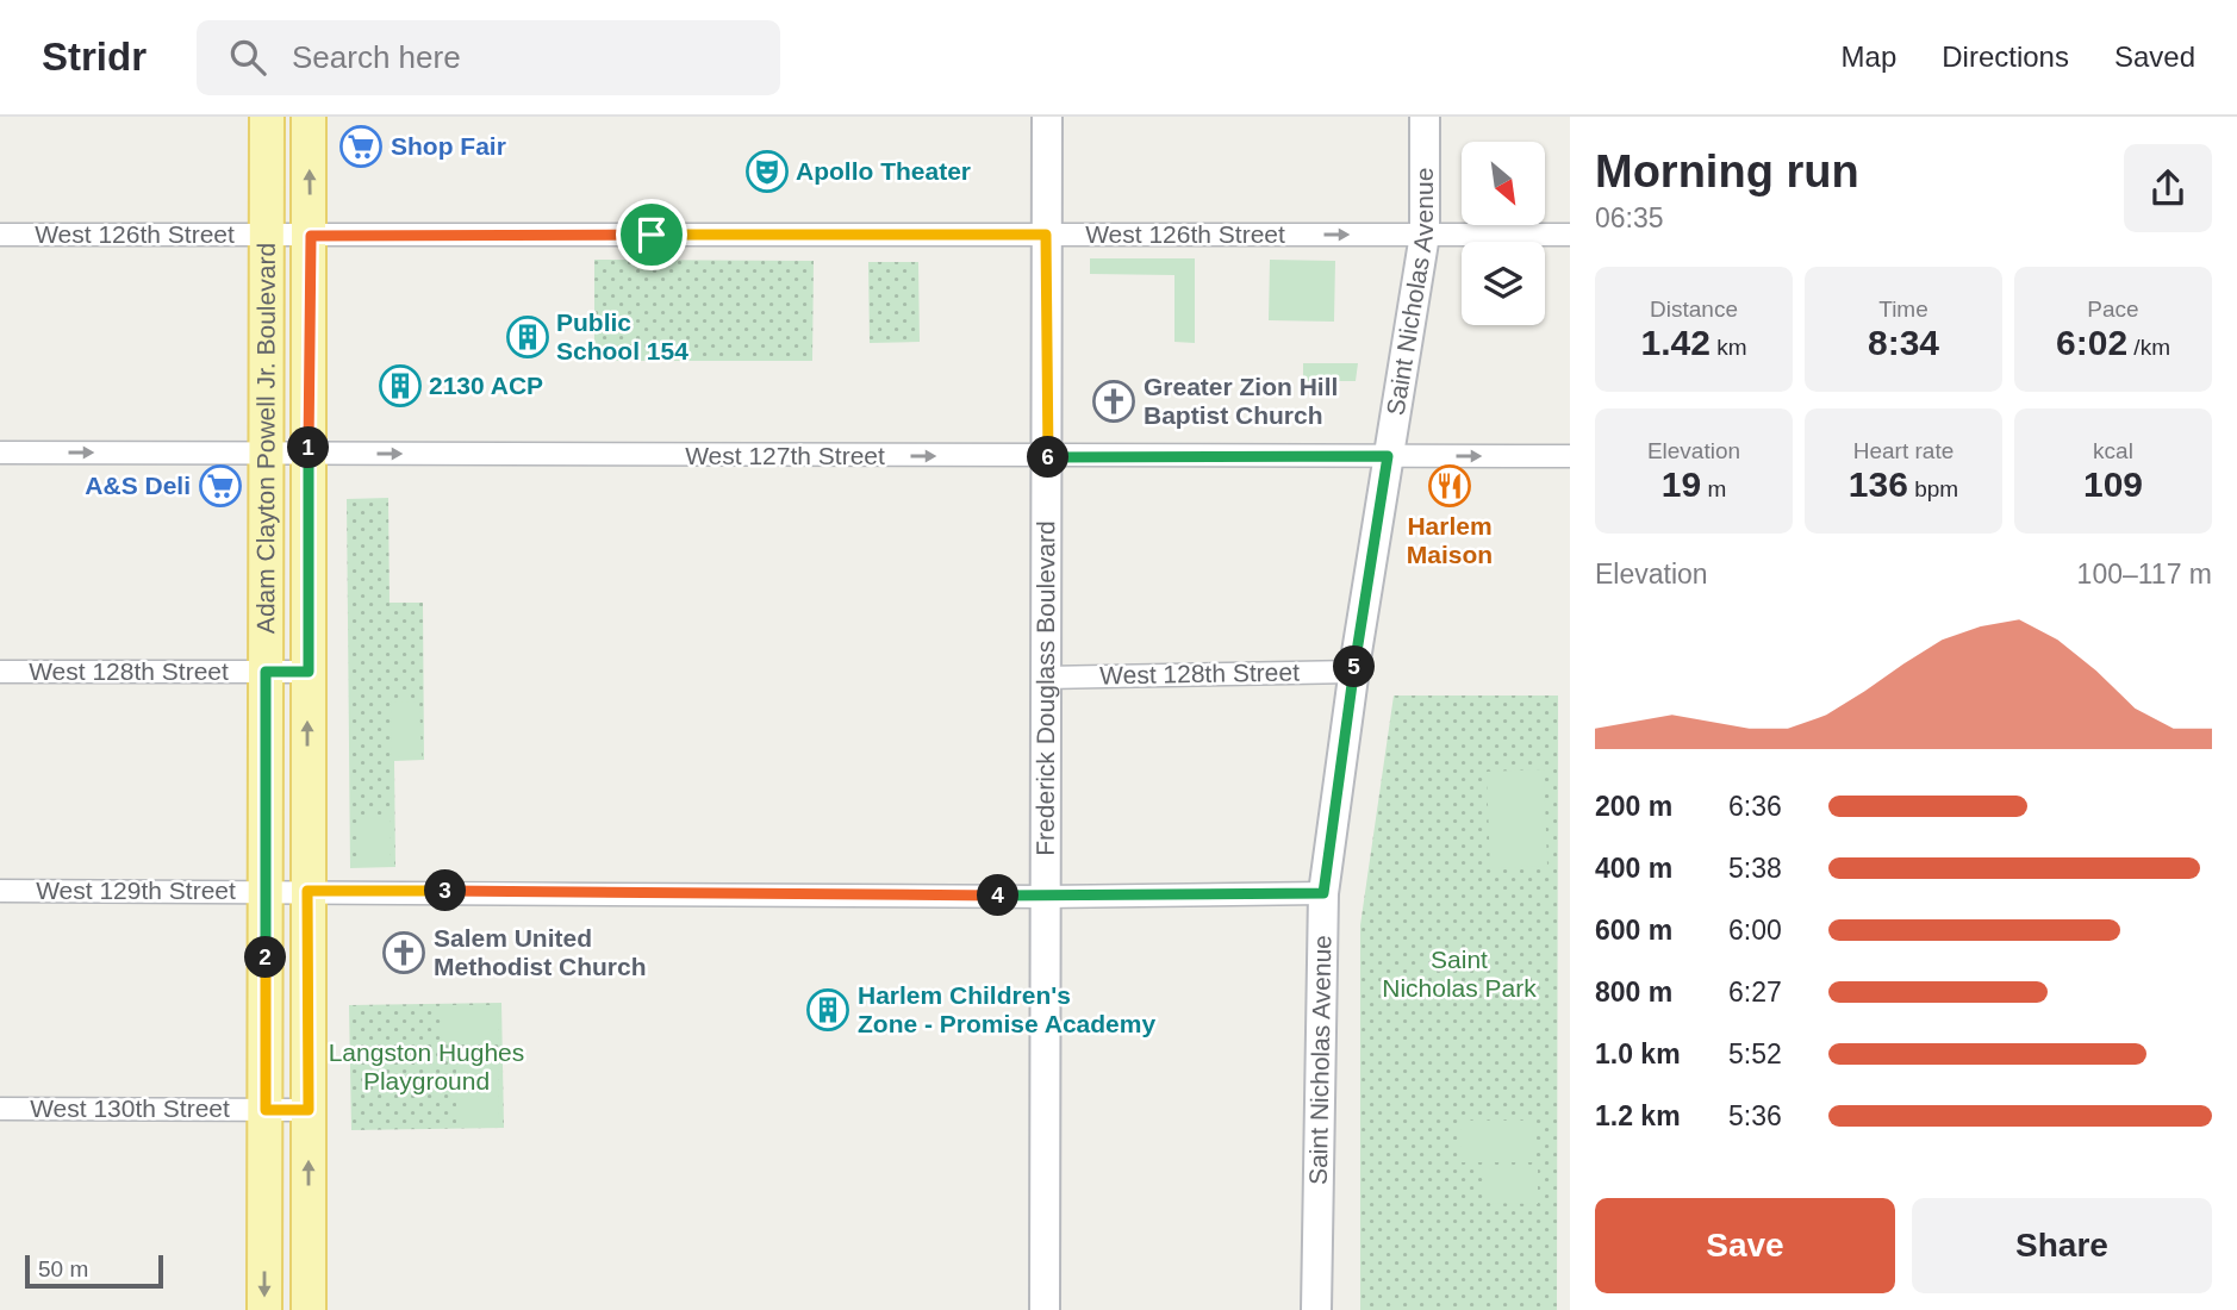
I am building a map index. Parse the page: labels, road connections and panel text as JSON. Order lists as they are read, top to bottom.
{
  "streets": {
    "main road": ["Saint Nicholas Avenue", "Adam Clayton Powell Jr. Boulevard", "Frederick Douglass Boulevard"],
    "street": [
      "West 126th Street",
      "West 127th Street",
      "West 128th Street",
      "West 129th Street",
      "West 130th Street"
    ]
  },
  "crossings": [
    ["West 126th Street", "Saint Nicholas Avenue"],
    ["West 126th Street", "Adam Clayton Powell Jr. Boulevard"],
    ["West 126th Street", "Frederick Douglass Boulevard"],
    ["Saint Nicholas Avenue", "West 127th Street"],
    ["Saint Nicholas Avenue", "West 128th Street"],
    ["Saint Nicholas Avenue", "West 129th Street"],
    ["Adam Clayton Powell Jr. Boulevard", "West 127th Street"],
    ["Adam Clayton Powell Jr. Boulevard", "West 128th Street"],
    ["Adam Clayton Powell Jr. Boulevard", "West 129th Street"],
    ["Adam Clayton Powell Jr. Boulevard", "West 130th Street"],
    ["West 127th Street", "Frederick Douglass Boulevard"],
    ["West 128th Street", "Frederick Douglass Boulevard"],
    ["Frederick Douglass Boulevard", "West 129th Street"]
  ],
  "one_way": ["West 127th Street"],
  "parks": ["Saint Nicholas Park", "Langston Hughes Playground"],
  "places": {
    "supermarket": ["Shop Fair", "A&S Deli"],
    "theatre": ["Apollo Theater"],
    "building": ["Public School 154", "2130 ACP", "Harlem Children's Zone - Promise Academy"],
    "church": ["Greater Zion Hill Baptist Church", "Salem United Methodist Church"],
    "restaurant": ["Harlem Maison"]
  },
  "scale_bar": "50 m",
  "north": "bottom right",
  "page": {
    "header": "Stridr",
    "search": "Search here",
    "nav": ["Map", "Directions", "Saved"],
    "heading": ["Morning run", "06:35"],
    "stats": [
      ["Distance", "1.42 km"],
      ["Time", "8:34"],
      ["Pace", "6:02 /km"],
      ["Elevation", "19 m"],
      ["Heart rate", "136 bpm"],
      ["kcal", "109"]
    ],
    "pins": [
      "1",
      "6",
      "5",
      "3",
      "4",
      "2"
    ],
    "chart": ["Elevation", "100–117 m"],
    "list": [
      {
        "name": "200 m",
        "note": "6:36"
      },
      {
        "name": "400 m",
        "note": "5:38"
      },
      {
        "name": "600 m",
        "note": "6:00"
      },
      {
        "name": "800 m",
        "note": "6:27"
      },
      {
        "name": "1.0 km",
        "note": "5:52"
      },
      {
        "name": "1.2 km",
        "note": "5:36"
      }
    ],
    "buttons": ["Save", "Share"],
    "scale": "50 m"
  }
}
